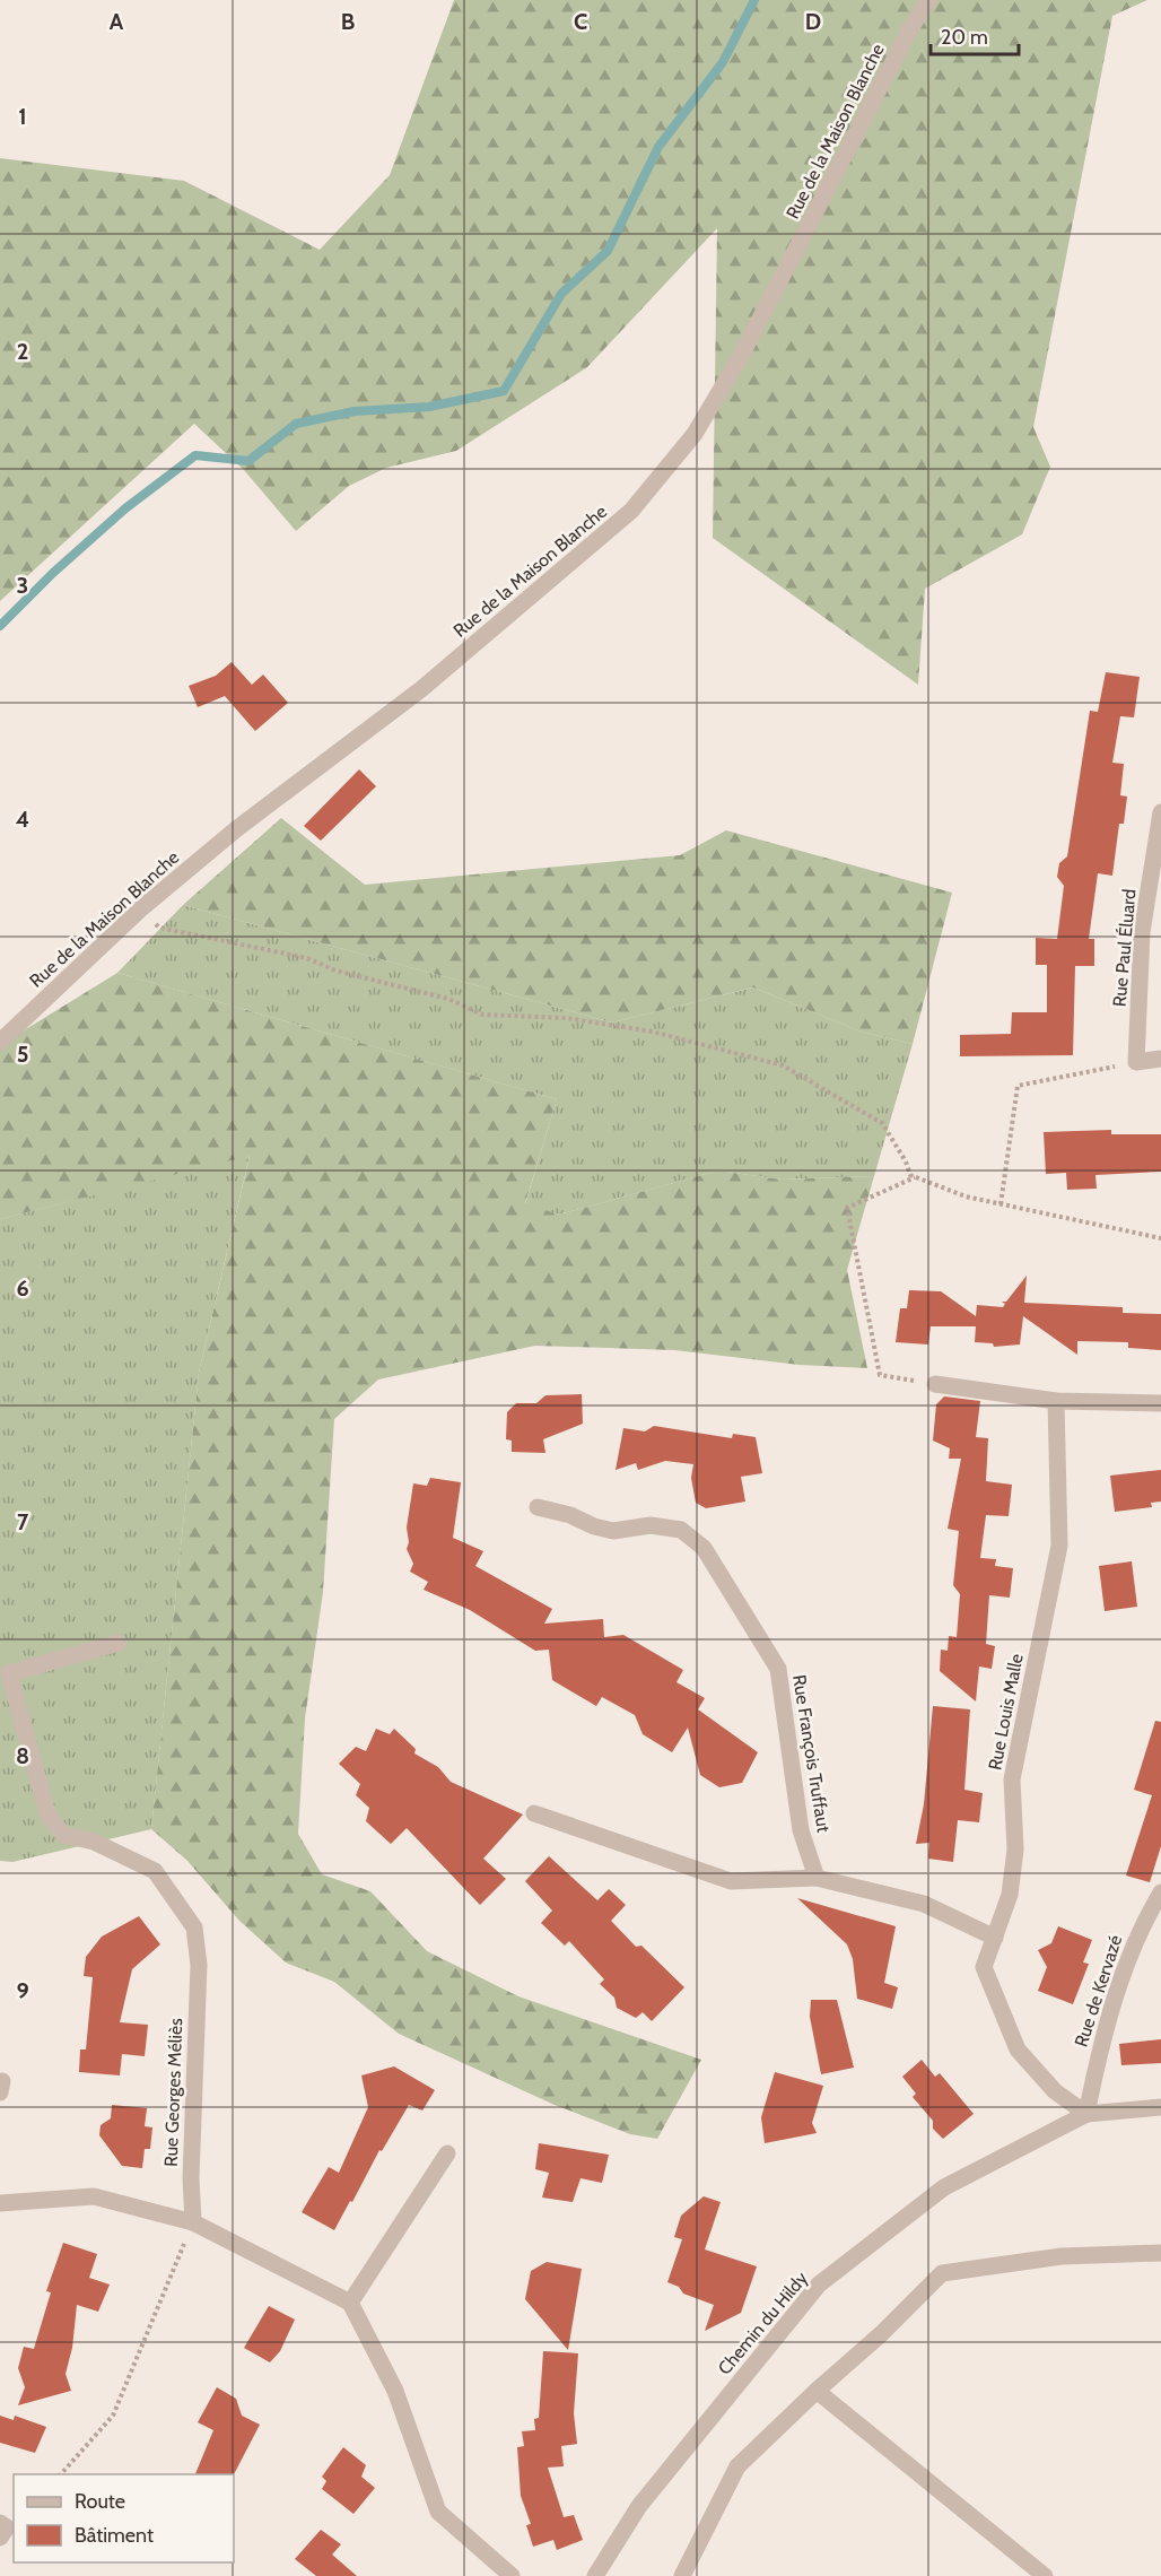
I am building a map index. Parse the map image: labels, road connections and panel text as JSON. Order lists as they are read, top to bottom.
{
  "streets": {
    "street": [
      "Rue de la Maison Blanche",
      "Rue Paul Éluard",
      "Rue Louis Malle",
      "Rue François Truffaut",
      "Rue de Kervazé",
      "Rue Georges Méliès",
      "Chemin du Hildy"
    ]
  },
  "crossings": [
    ["Rue Louis Malle", "Rue de Kervazé"],
    ["Rue Louis Malle", "Chemin du Hildy"],
    ["Rue de Kervazé", "Chemin du Hildy"]
  ],
  "legend": ["Route", "Bâtiment"],
  "scale_bar": "20 m",
  "grid": {
    "columns": [
      "A",
      "B",
      "C",
      "D"
    ],
    "rows": [
      "1",
      "2",
      "3",
      "4",
      "5",
      "6",
      "7",
      "8",
      "9"
    ]
  }
}
